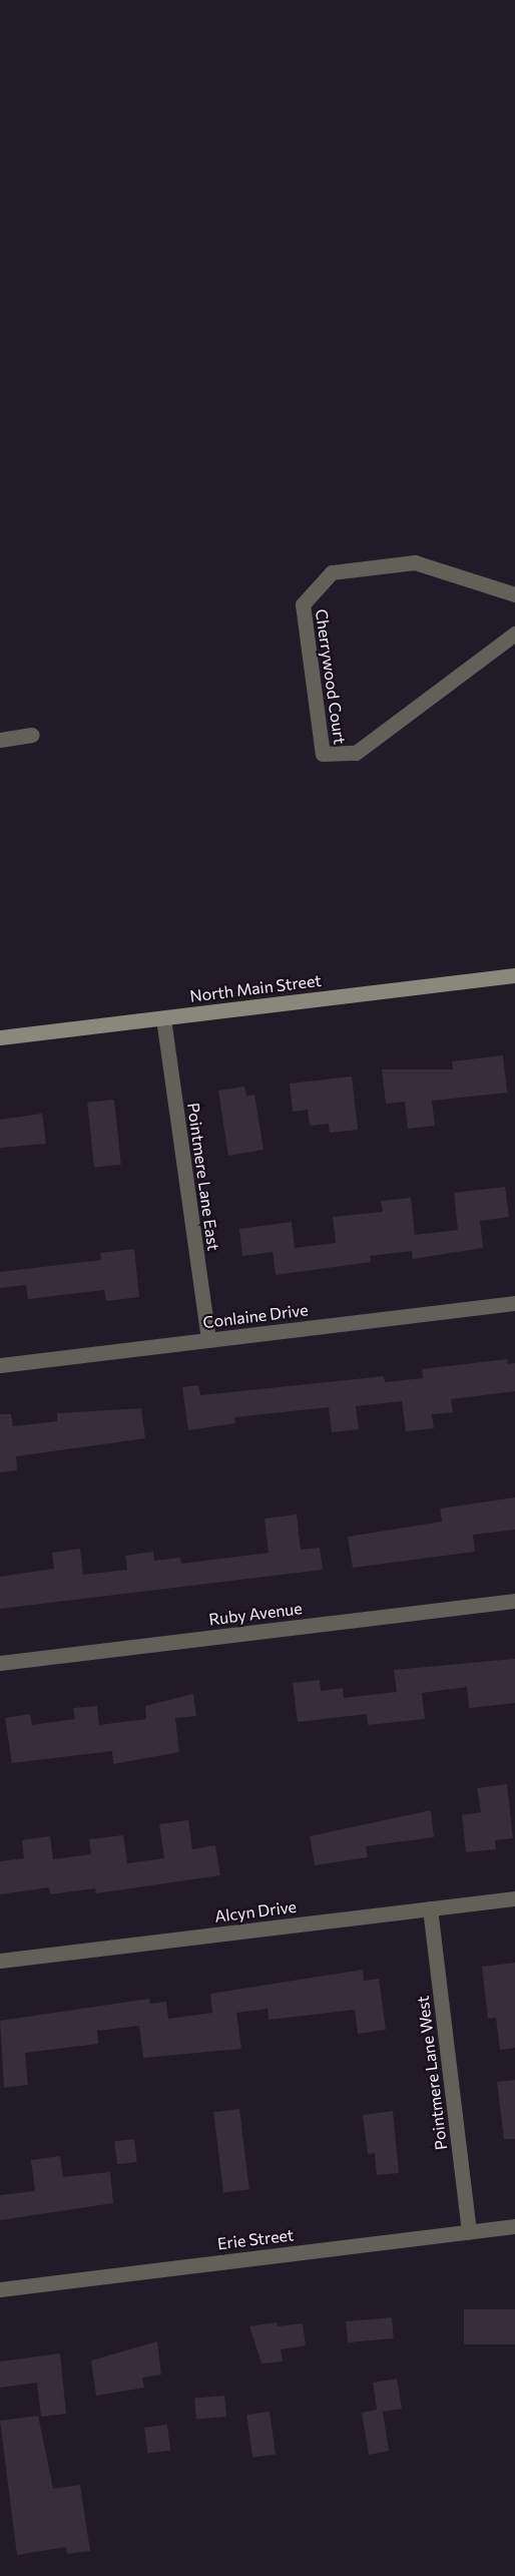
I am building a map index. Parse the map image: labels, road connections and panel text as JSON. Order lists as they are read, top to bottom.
{
  "streets": {
    "main road": ["North Main Street"],
    "street": [
      "Cherrywood Court",
      "Pointmere Lane East",
      "Conlaine Drive",
      "Ruby Avenue",
      "Alcyn Drive",
      "Pointmere Lane West",
      "Erie Street"
    ]
  },
  "crossings": [
    ["North Main Street", "Pointmere Lane East"],
    ["Pointmere Lane East", "Conlaine Drive"],
    ["Alcyn Drive", "Pointmere Lane West"],
    ["Pointmere Lane West", "Erie Street"]
  ]
}
